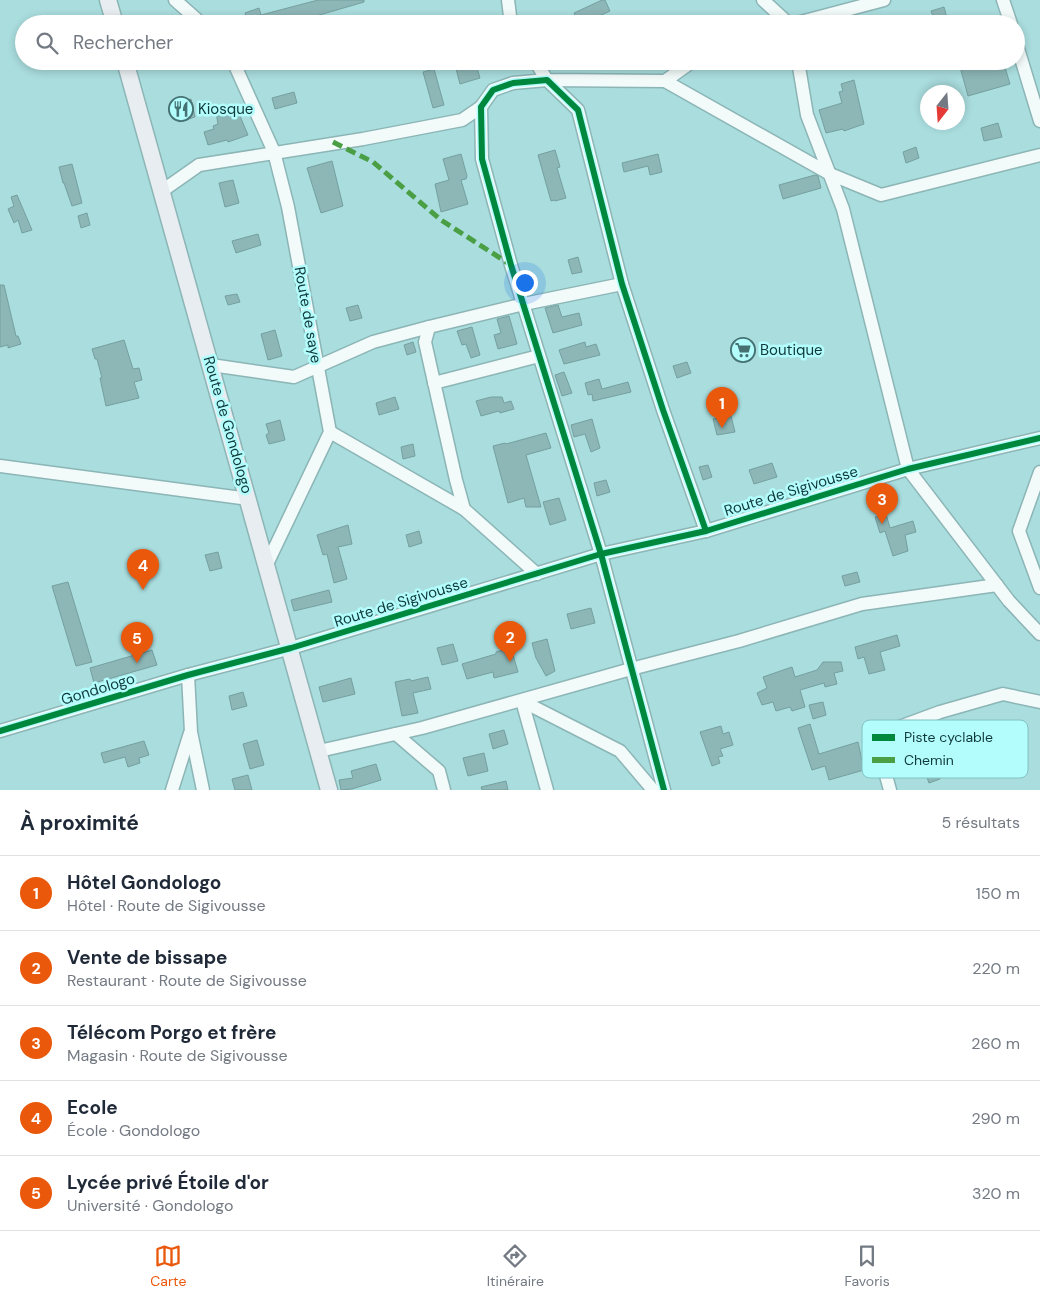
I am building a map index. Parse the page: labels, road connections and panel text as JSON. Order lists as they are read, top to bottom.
{
  "streets": {
    "street": [
      "Route de saye",
      "Route de Gondologo",
      "Route de Sigivousse",
      "Gondologo"
    ]
  },
  "crossings": [
    ["Route de Gondologo", "Route de Sigivousse"],
    ["Route de Gondologo", "Gondologo"],
    ["Route de Sigivousse", "Gondologo"]
  ],
  "places": {
    "restaurant": ["Kiosque"],
    "supermarket": ["Boutique"]
  },
  "legend": ["Piste cyclable", "Chemin"],
  "north": "bottom",
  "page": {
    "search": "Rechercher",
    "pins": [
      "1",
      "3",
      "4",
      "2",
      "5"
    ],
    "heading": ["À proximité", "5 résultats"],
    "list": [
      {
        "mark": "1",
        "name": "Hôtel Gondologo",
        "note": "Hôtel · Route de Sigivousse",
        "value": "150 m"
      },
      {
        "mark": "2",
        "name": "Vente de bissape",
        "note": "Restaurant · Route de Sigivousse",
        "value": "220 m"
      },
      {
        "mark": "3",
        "name": "Télécom Porgo et frère",
        "note": "Magasin · Route de Sigivousse",
        "value": "260 m"
      },
      {
        "mark": "4",
        "name": "Ecole",
        "note": "École · Gondologo",
        "value": "290 m"
      },
      {
        "mark": "5",
        "name": "Lycée privé Étoile d'or",
        "note": "Université · Gondologo",
        "value": "320 m"
      }
    ],
    "nav": ["Carte", "Itinéraire", "Favoris"]
  }
}
